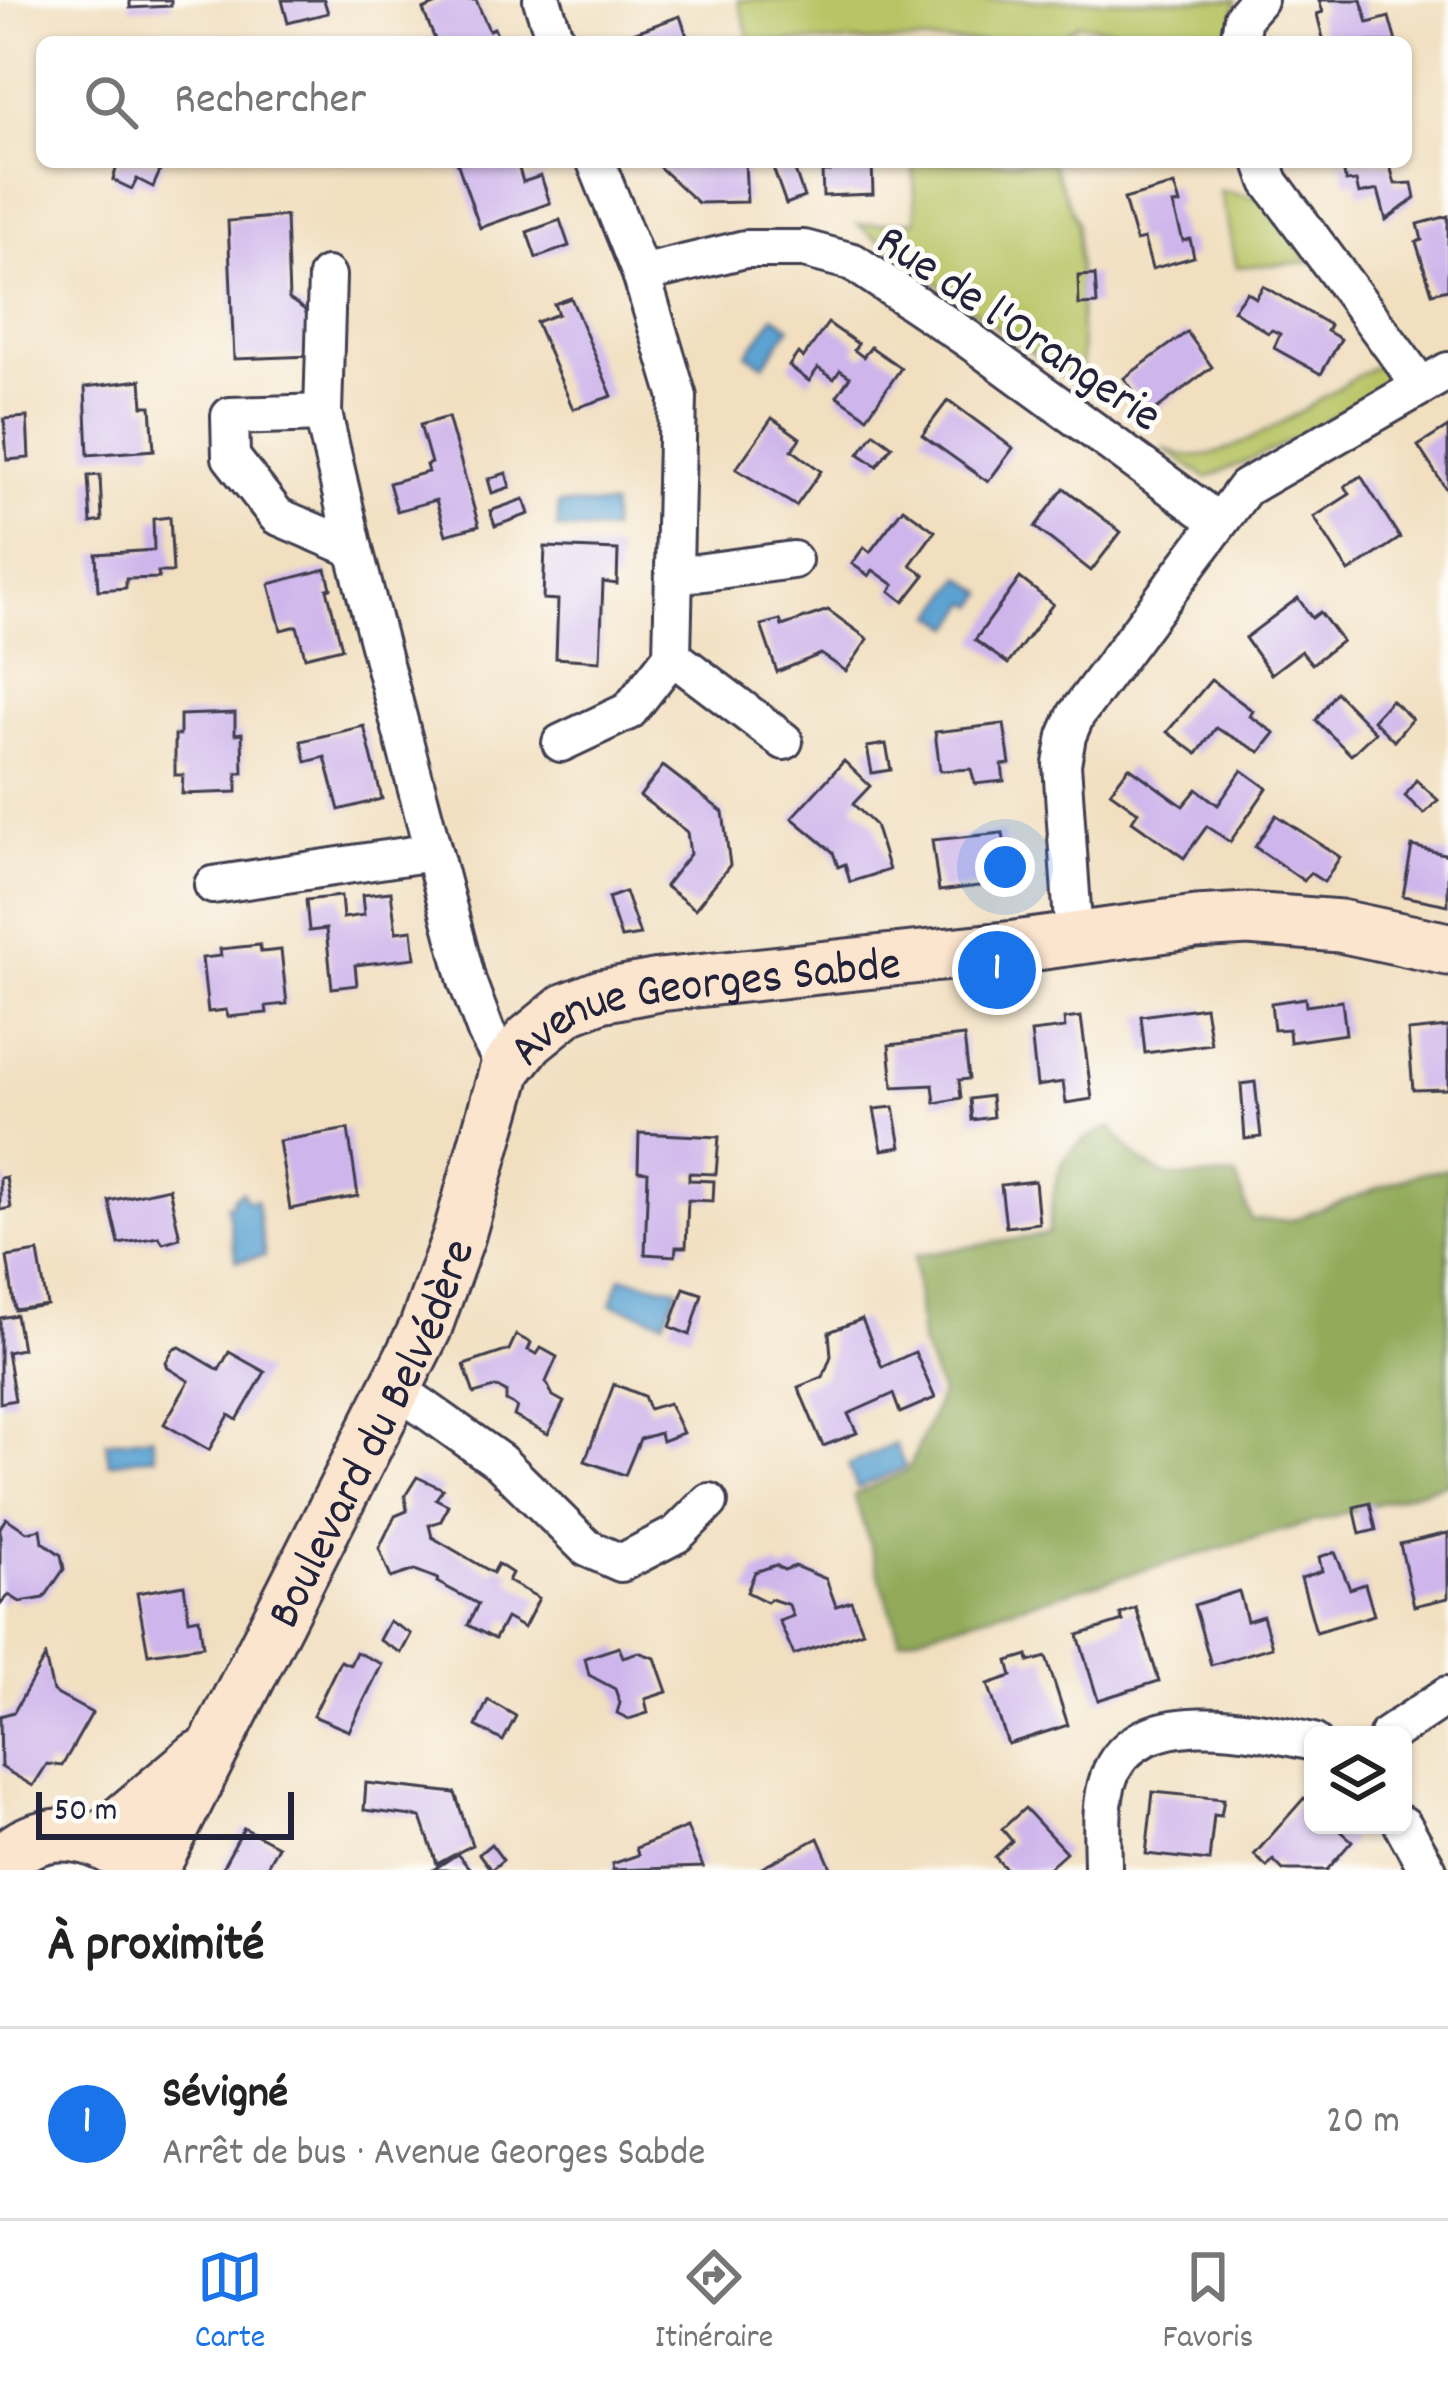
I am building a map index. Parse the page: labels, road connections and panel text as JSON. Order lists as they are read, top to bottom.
{
  "streets": {
    "street": ["Rue de l'Orangerie", "Avenue Georges Sabde", "Boulevard du Belvédère"]
  },
  "crossings": [
    ["Avenue Georges Sabde", "Boulevard du Belvédère"]
  ],
  "scale_bar": "50 m",
  "page": {
    "search": "Rechercher",
    "pins": "1",
    "scale": "50 m",
    "heading": "À proximité",
    "list": [
      {
        "mark": "1",
        "name": "Sévigné",
        "note": "Arrêt de bus · Avenue Georges Sabde",
        "value": "20 m"
      }
    ],
    "nav": ["Carte", "Itinéraire", "Favoris"]
  }
}
